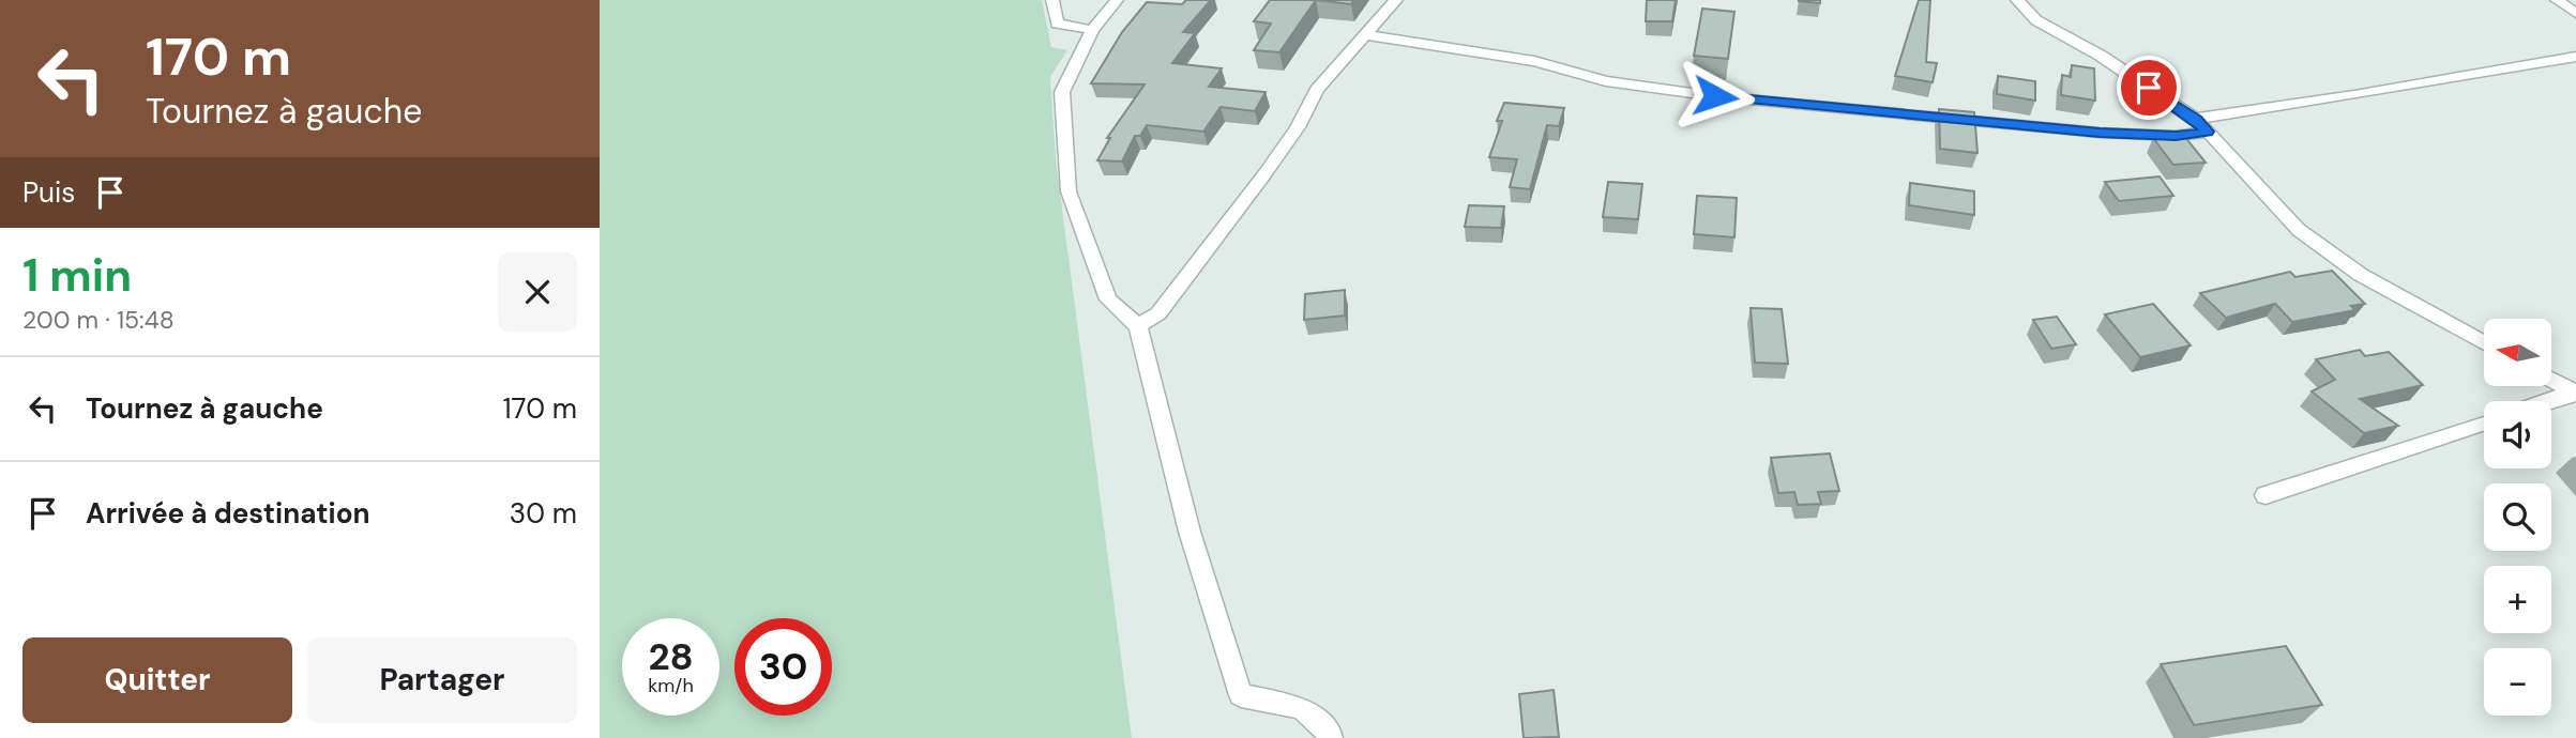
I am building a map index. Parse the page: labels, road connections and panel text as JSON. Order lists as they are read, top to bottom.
{
  "north": "left",
  "page": {
    "turn": ["170 m", "Tournez à gauche"],
    "then": "Puis",
    "heading": ["1 min", "200 m · 15:48"],
    "map_buttons": ["+", "−"],
    "list": [
      {
        "name": "Tournez à gauche",
        "value": "170 m"
      },
      {
        "name": "Arrivée à destination",
        "value": "30 m"
      }
    ],
    "speed": "28 km/h",
    "limit": "30",
    "buttons": ["Quitter", "Partager"]
  }
}
